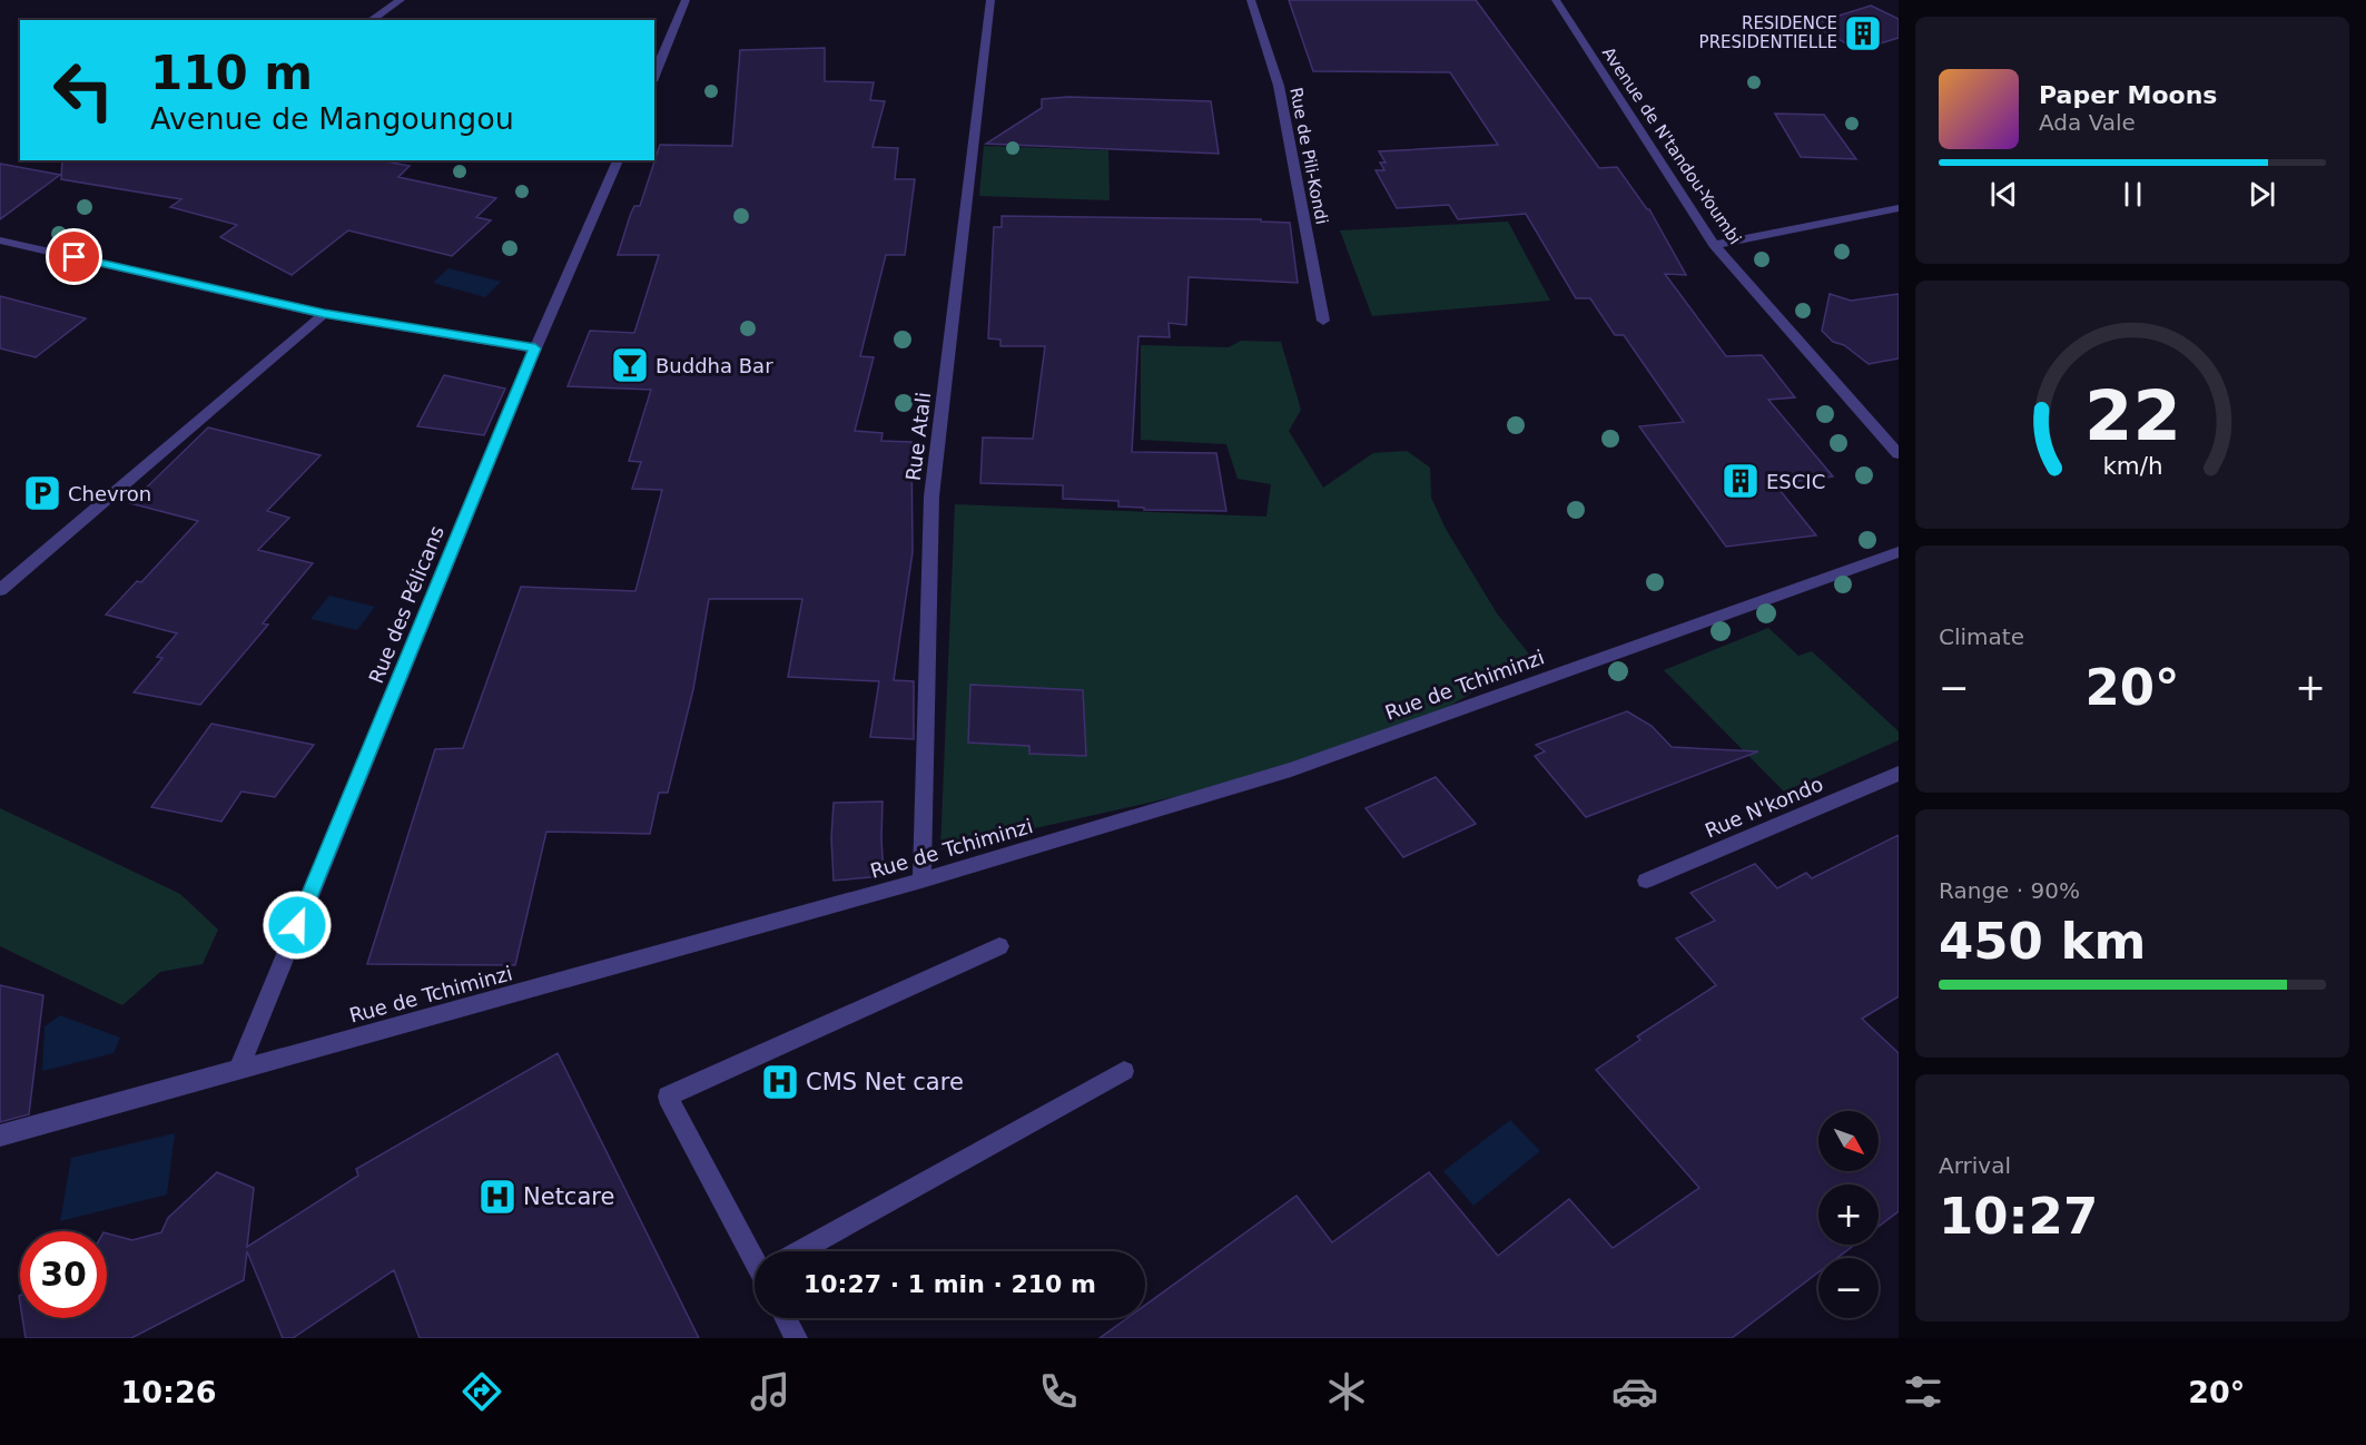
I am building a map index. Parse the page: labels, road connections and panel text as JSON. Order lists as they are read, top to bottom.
{
  "streets": {
    "street": [
      "Avenue de N'tandou-Youmbi",
      "Rue de Pili-Kondi",
      "Rue Atali",
      "Rue des Pélicans",
      "Rue de Tchiminzi",
      "Rue N'kondo"
    ]
  },
  "crossings": [
    ["Rue Atali", "Rue de Tchiminzi"],
    ["Rue des Pélicans", "Rue de Tchiminzi"]
  ],
  "places": {
    "building": ["RESIDENCE PRESIDENTIELLE", "ESCIC"],
    "bar": ["Buddha Bar"],
    "parking": ["Chevron"],
    "hospital": ["CMS Net care", "Netcare"]
  },
  "north": "bottom right",
  "page": {
    "turn": ["110 m", "Avenue de Mangoungou"],
    "song": ["Paper Moons", "Ada Vale"],
    "tile": [
      "Climate",
      ["Range · 90%", "450 km"],
      ["Arrival", "10:27"]
    ],
    "heat": ["−", "20°", "+"],
    "map_buttons": ["+", "−"],
    "limit": "30",
    "trip": "10:27 · 1 min · 210 m",
    "tabs": ["10:26", "20°"],
    "gauge": ["22", "km/h"]
  }
}
